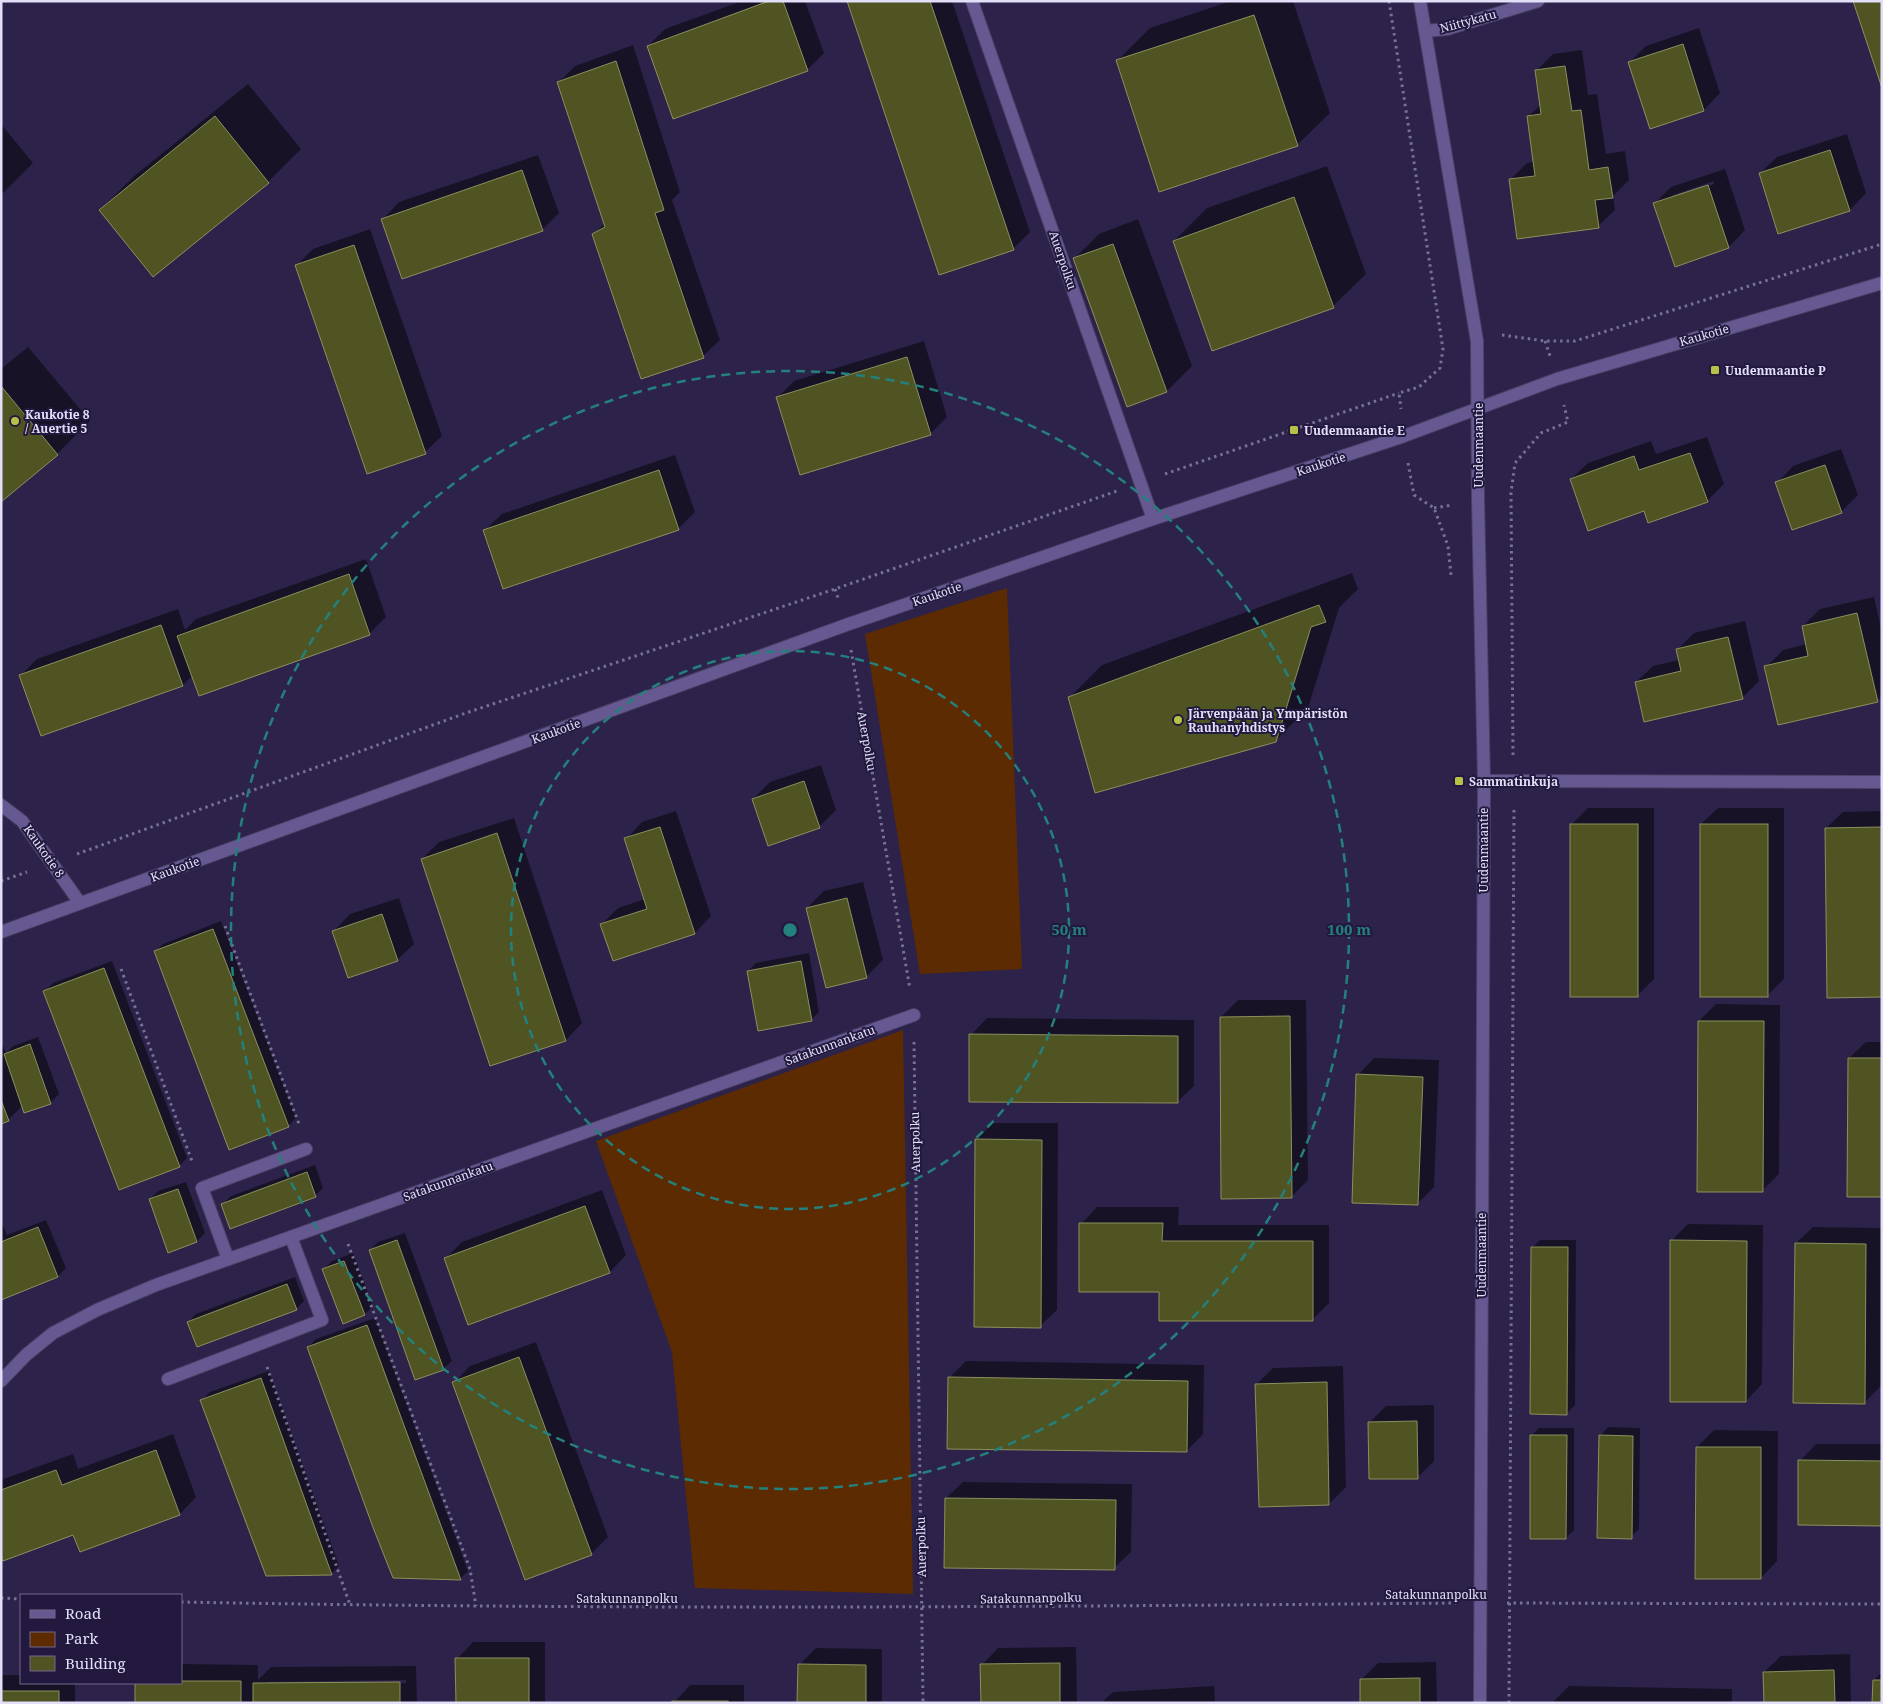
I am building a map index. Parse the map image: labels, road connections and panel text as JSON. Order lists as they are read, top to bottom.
{
  "streets": {
    "street": [
      "Niittykatu",
      "Auerpolku",
      "Kaukotie",
      "Uudenmaantie",
      "Kaukotie 8",
      "Satakunnankatu"
    ],
    "path": ["Satakunnanpolku"]
  },
  "crossings": [
    ["Niittykatu", "Uudenmaantie"],
    ["Auerpolku", "Kaukotie"],
    ["Auerpolku", "Satakunnankatu"],
    ["Auerpolku", "Satakunnanpolku"],
    ["Kaukotie", "Uudenmaantie"],
    ["Kaukotie", "Kaukotie 8"],
    ["Uudenmaantie", "Satakunnanpolku"]
  ],
  "places": {
    "transit": ["Uudenmaantie P", "Uudenmaantie E", "Sammatinkuja"],
    "other": ["Kaukotie 8 / Auertie 5", "Järvenpään ja Ympäristön Rauhanyhdistys"]
  },
  "legend": ["Road", "Park", "Building"],
  "rings": ["50 m", "100 m"]
}
